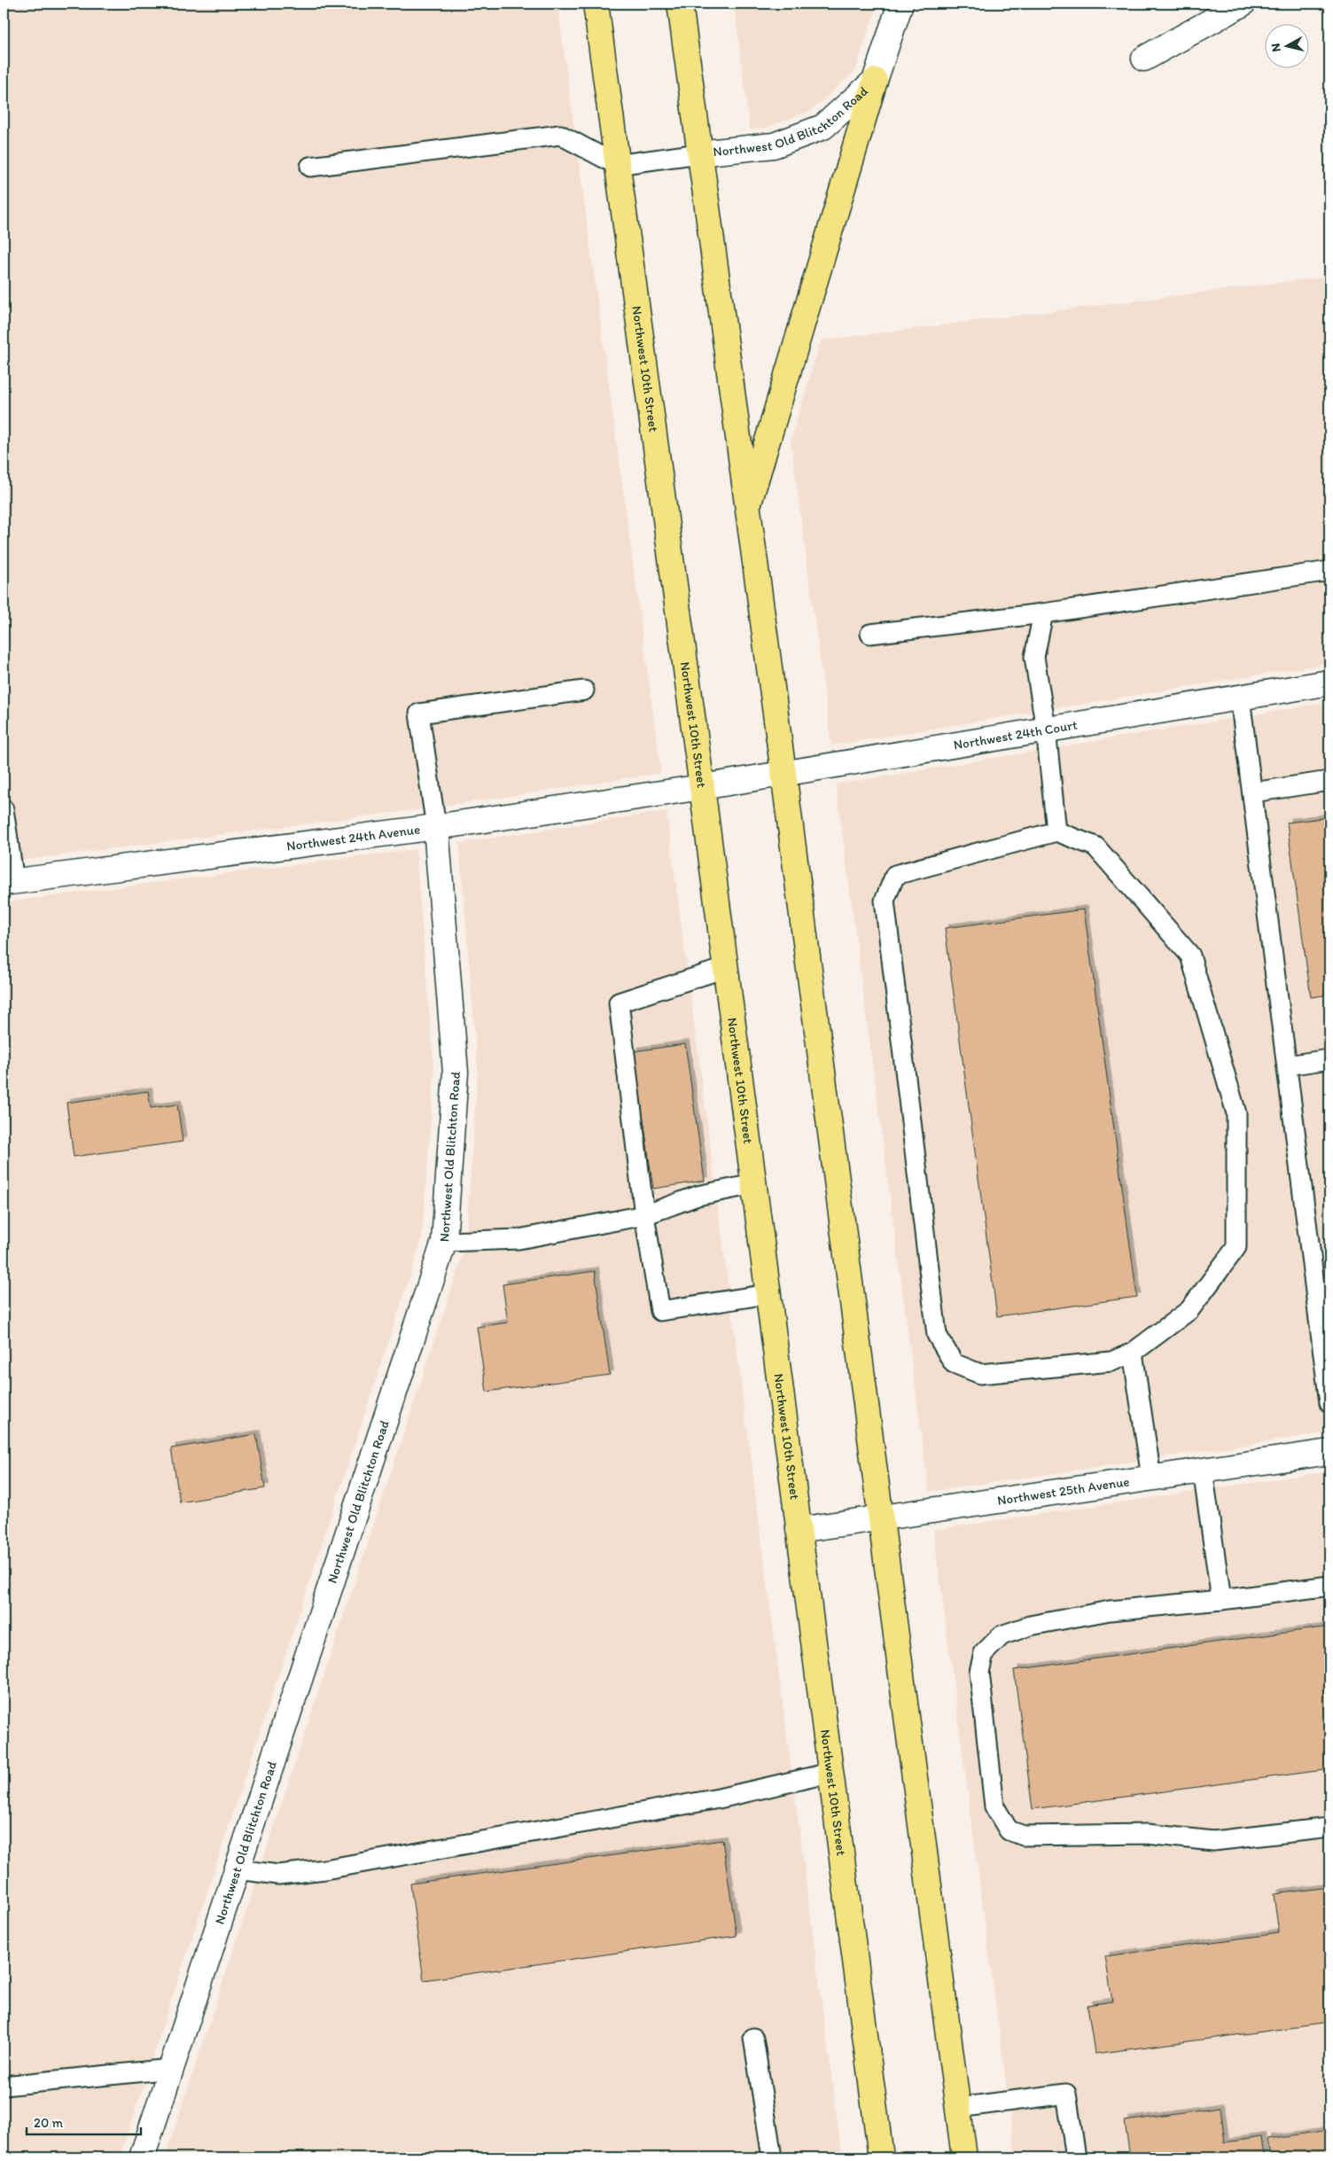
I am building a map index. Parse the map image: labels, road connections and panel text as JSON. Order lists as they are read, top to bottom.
{
  "streets": {
    "highway": ["Northwest 10th Street"],
    "street": [
      "Northwest Old Blitchton Road",
      "Northwest 24th Court",
      "Northwest 24th Avenue",
      "Northwest 25th Avenue"
    ]
  },
  "crossings": [
    ["Northwest Old Blitchton Road", "Northwest 24th Avenue"],
    ["Northwest 10th Street", "Northwest 24th Court"],
    ["Northwest 10th Street", "Northwest 24th Avenue"],
    ["Northwest 10th Street", "Northwest 25th Avenue"],
    ["Northwest 24th Court", "Northwest 24th Avenue"]
  ],
  "scale_bar": "20 m",
  "north": "left"
}
